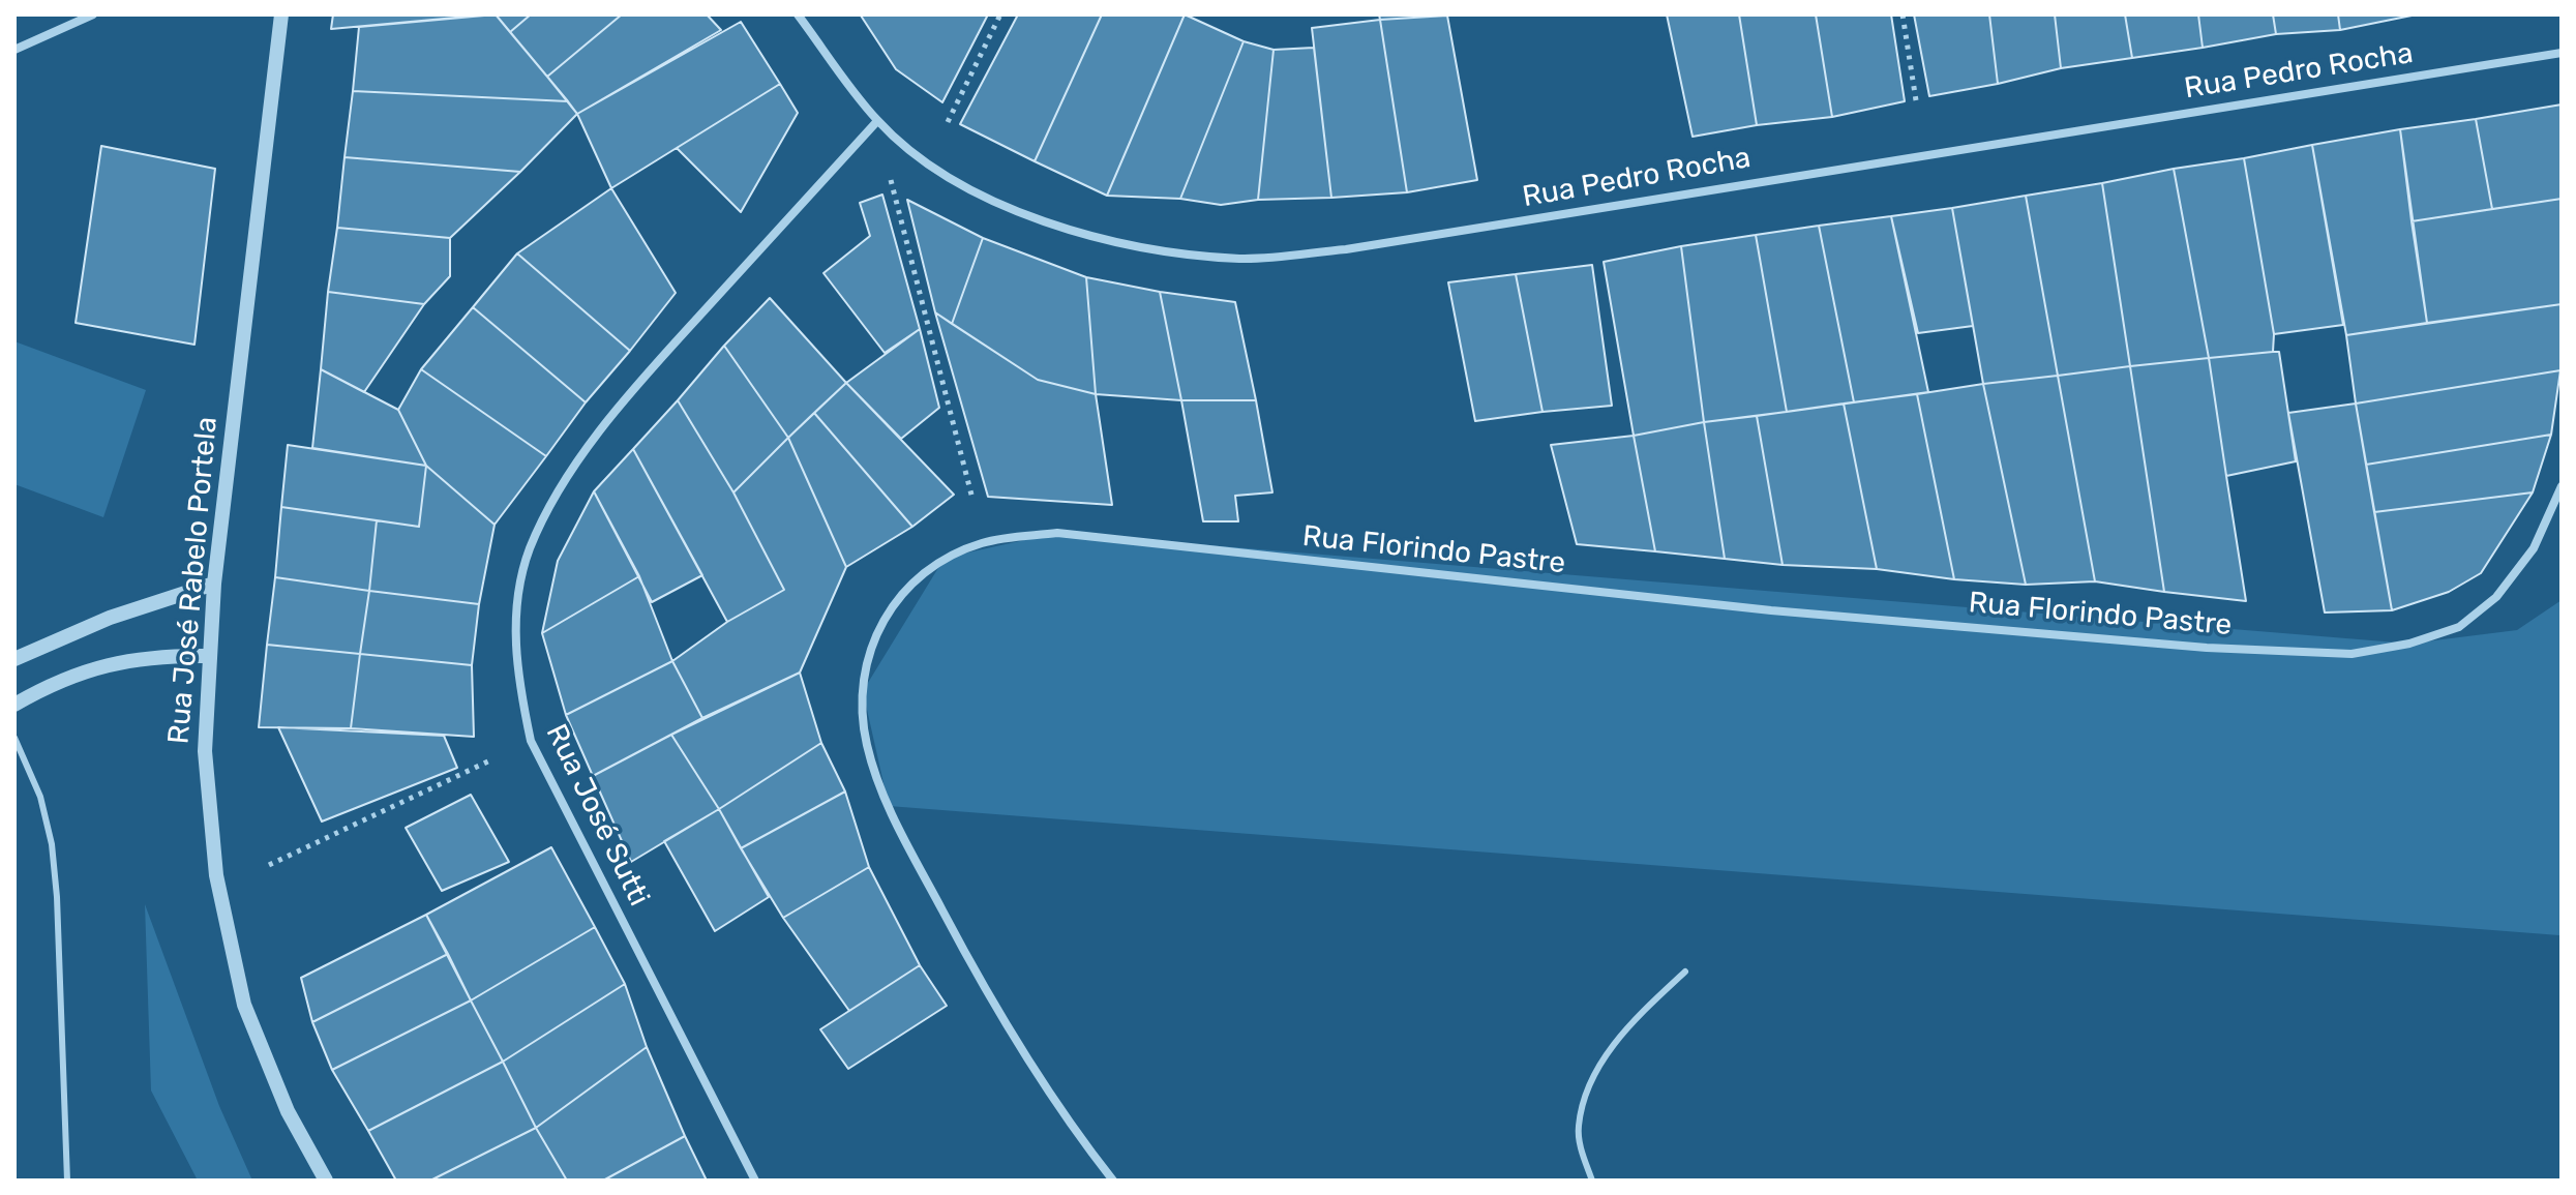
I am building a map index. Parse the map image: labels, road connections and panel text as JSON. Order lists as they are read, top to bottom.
{
  "streets": {
    "street": [
      "Rua Pedro Rocha",
      "Rua Florindo Pastre",
      "Rua José Rabelo Portela",
      "Rua José Sutti"
    ]
  },
  "crossings": [
    ["Rua Pedro Rocha", "Rua José Sutti"]
  ]
}
